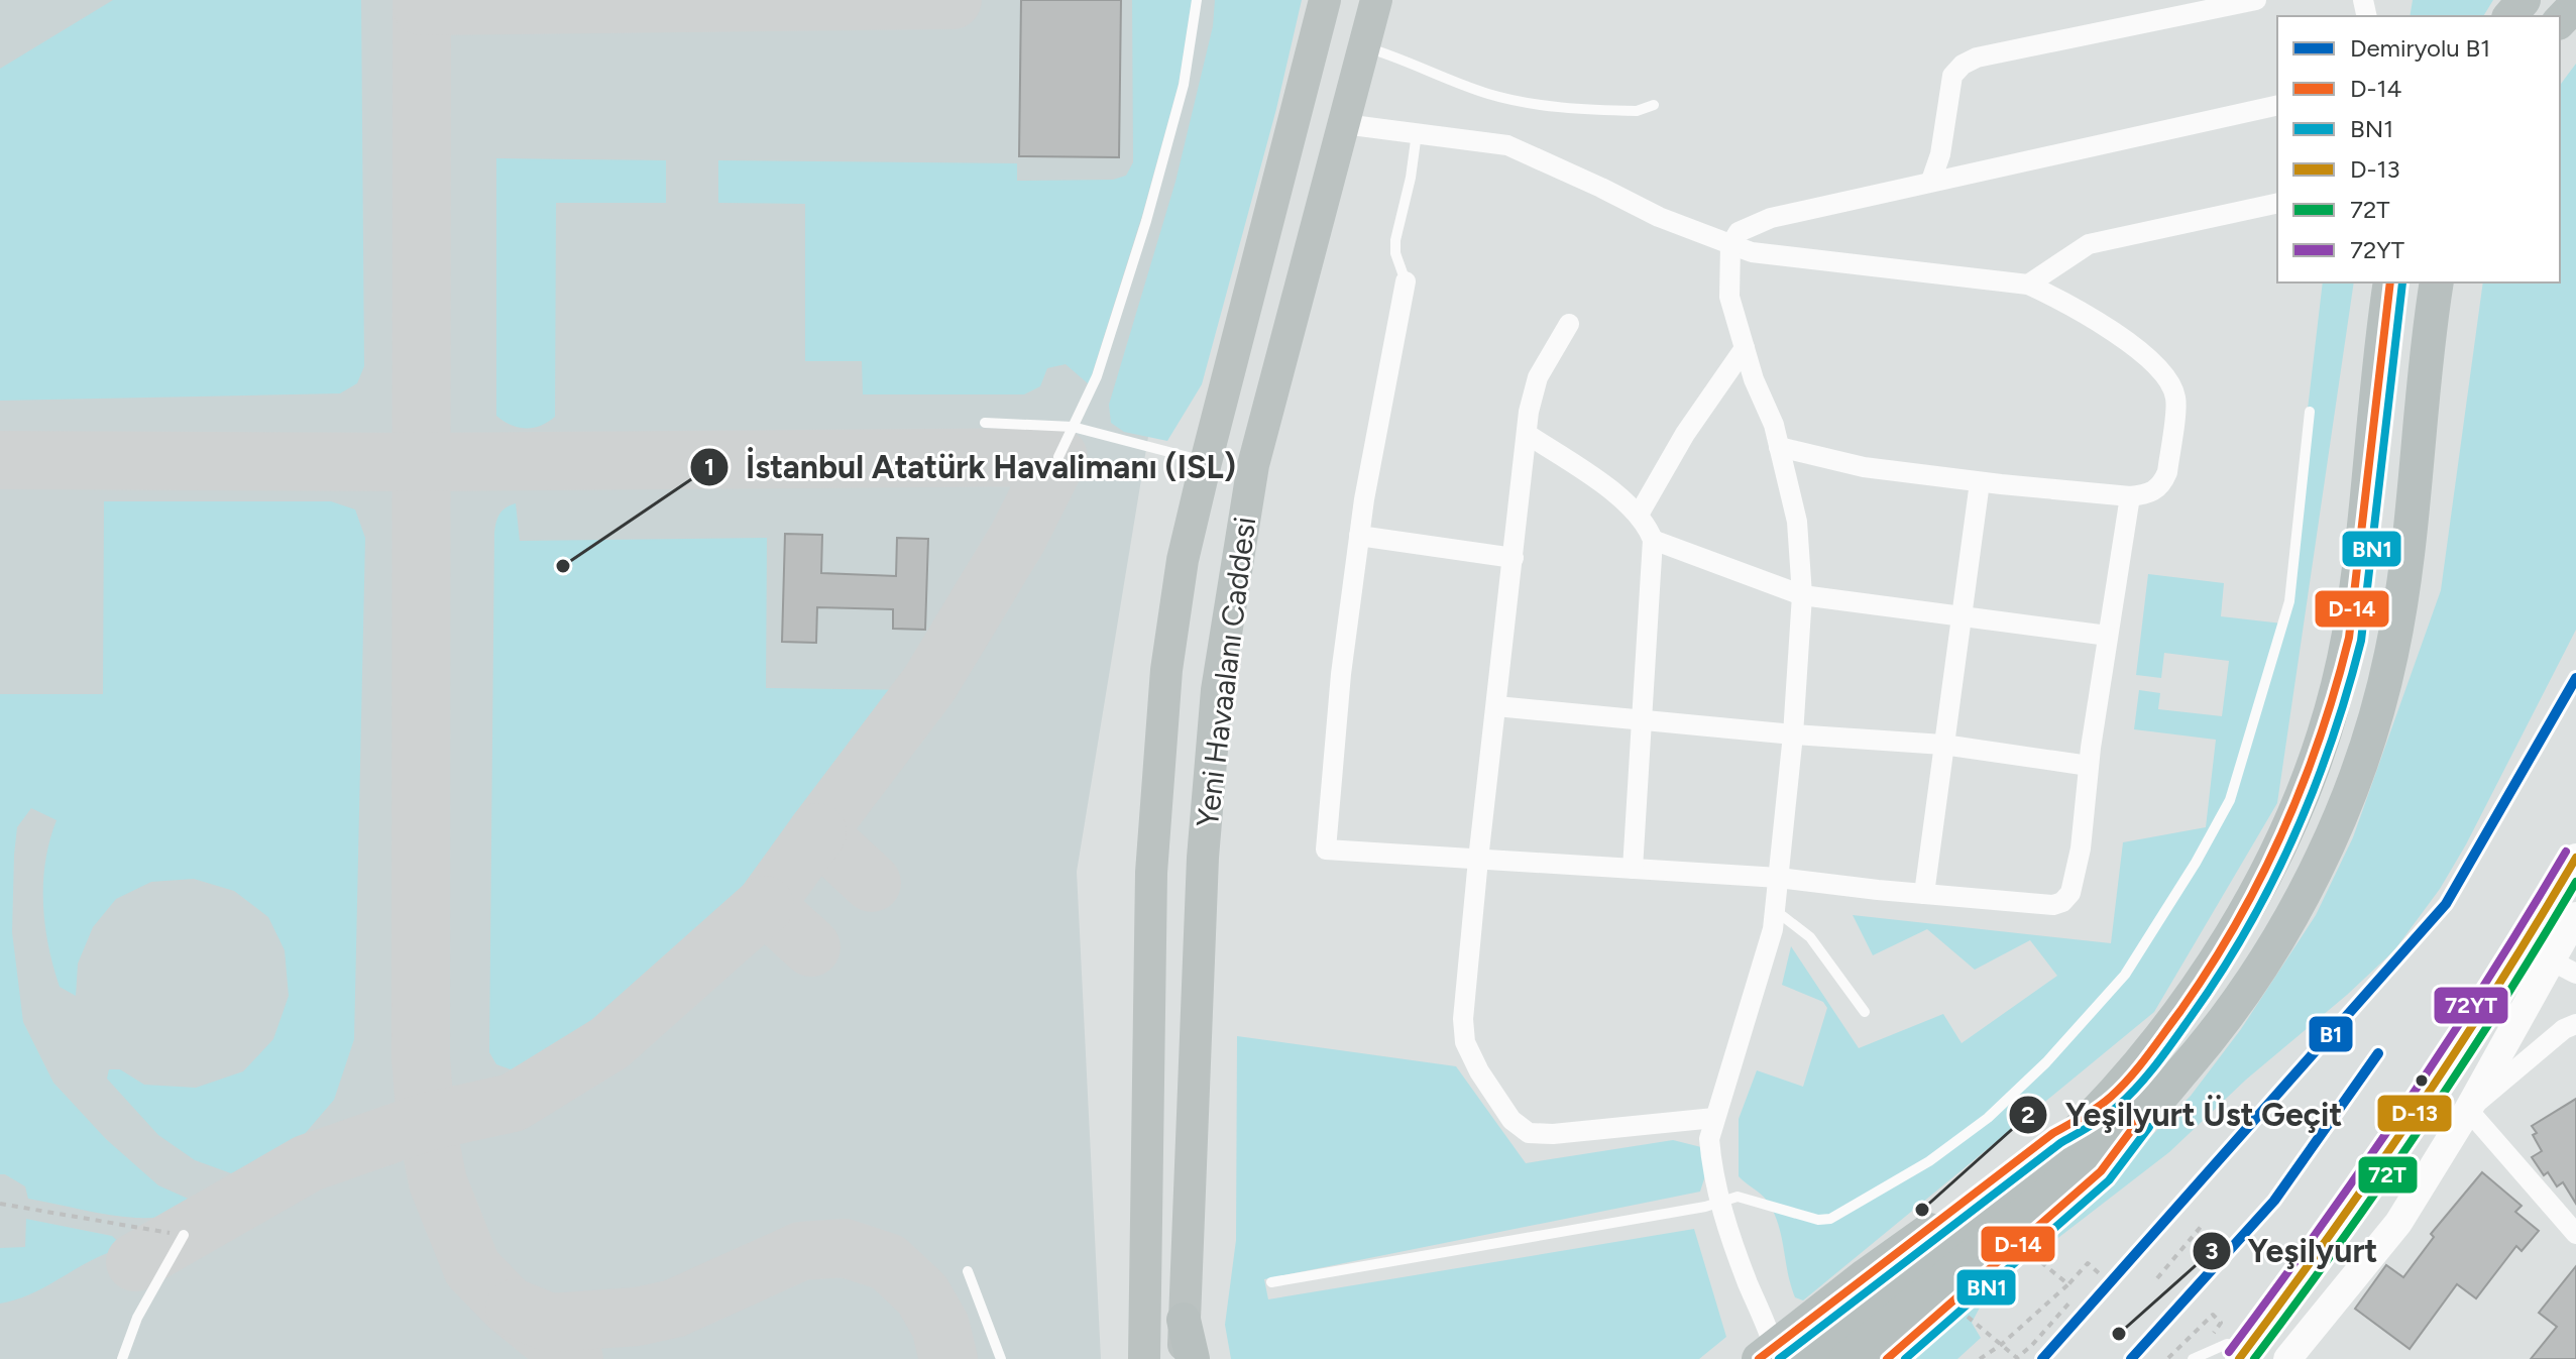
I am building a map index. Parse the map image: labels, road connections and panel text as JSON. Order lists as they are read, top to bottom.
{
  "streets": {
    "main road": ["Yeni Havaalanı Caddesi"]
  },
  "places": ["İstanbul Atatürk Havalimanı (ISL)", "Yeşilyurt Üst Geçit", "Yeşilyurt"],
  "lines": [
    "transit line D-14",
    "transit line BN1",
    "rail line B1",
    "transit line 72YT",
    "transit line D-13",
    "transit line 72T"
  ],
  "legend": [
    "Demiryolu B1",
    "D-14",
    "BN1",
    "D-13",
    "72T",
    "72YT"
  ]
}
